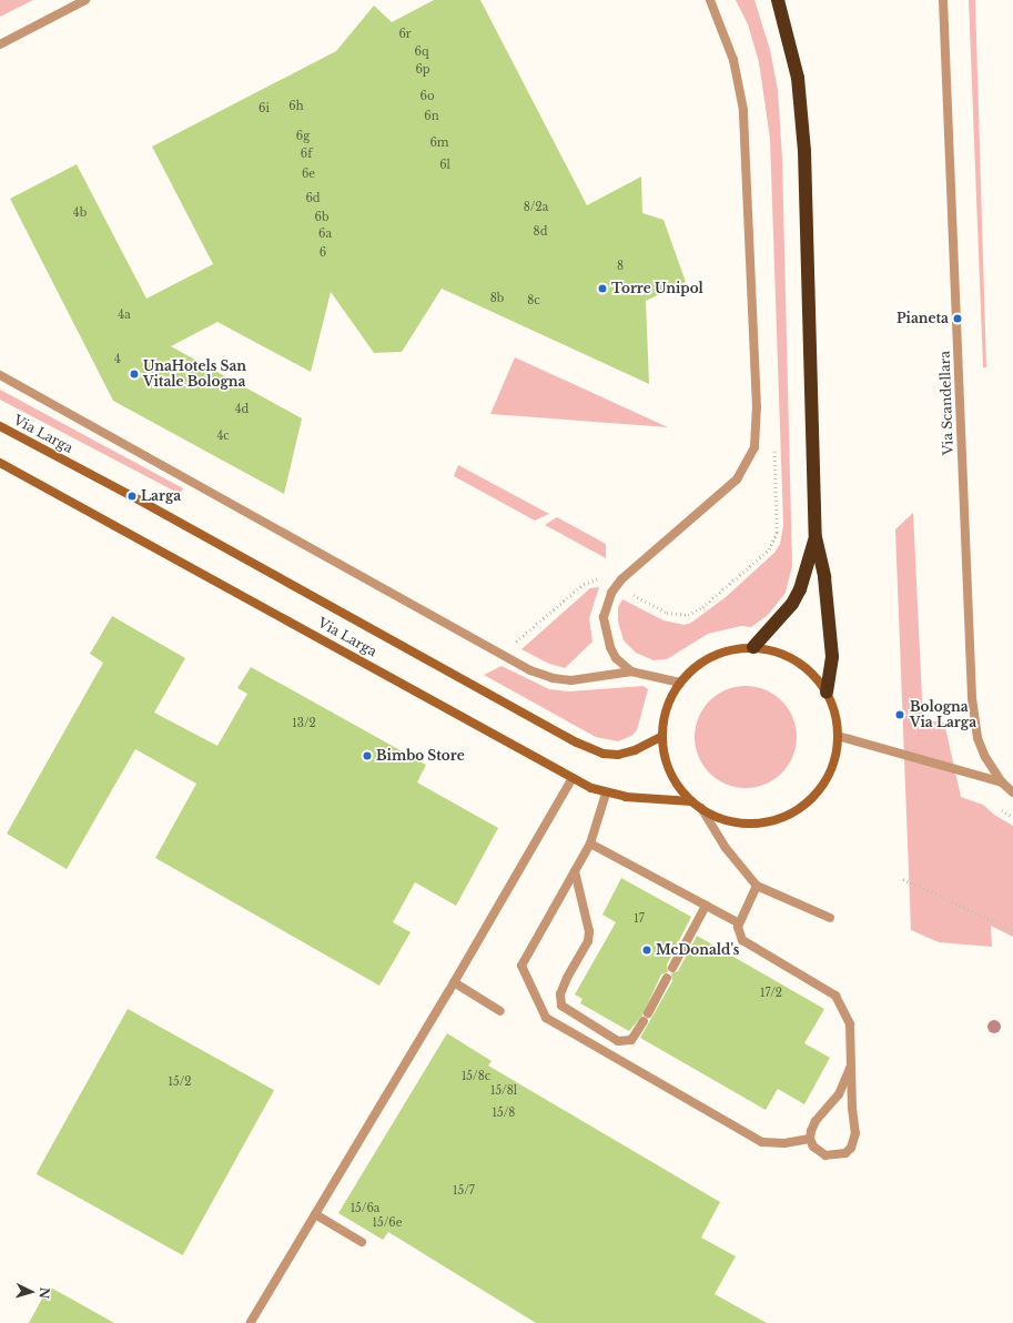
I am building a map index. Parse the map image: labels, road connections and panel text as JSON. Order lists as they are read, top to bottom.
{
  "streets": {
    "main road": ["Via Larga"],
    "street": ["Via Scandellara"]
  },
  "places": [
    "Torre Unipol",
    "Pianeta",
    "UnaHotels San Vitale Bologna",
    "Larga",
    "Bologna Via Larga",
    "Bimbo Store",
    "McDonald's"
  ],
  "house_numbers": [
    "6r",
    "6q",
    "6p",
    "6o",
    "6h",
    "6i",
    "6n",
    "6g",
    "6m",
    "6f",
    "6l",
    "6e",
    "6d",
    "8/2a",
    "4b",
    "6b",
    "8d",
    "6a",
    "6",
    "8",
    "8b",
    "8c",
    "4a",
    "4",
    "4d",
    "4c",
    "13/2",
    "17",
    "17/2",
    "15/8c",
    "15/2",
    "15/8l",
    "15/8",
    "15/7",
    "15/6a",
    "15/6e"
  ],
  "north": "right"
}
